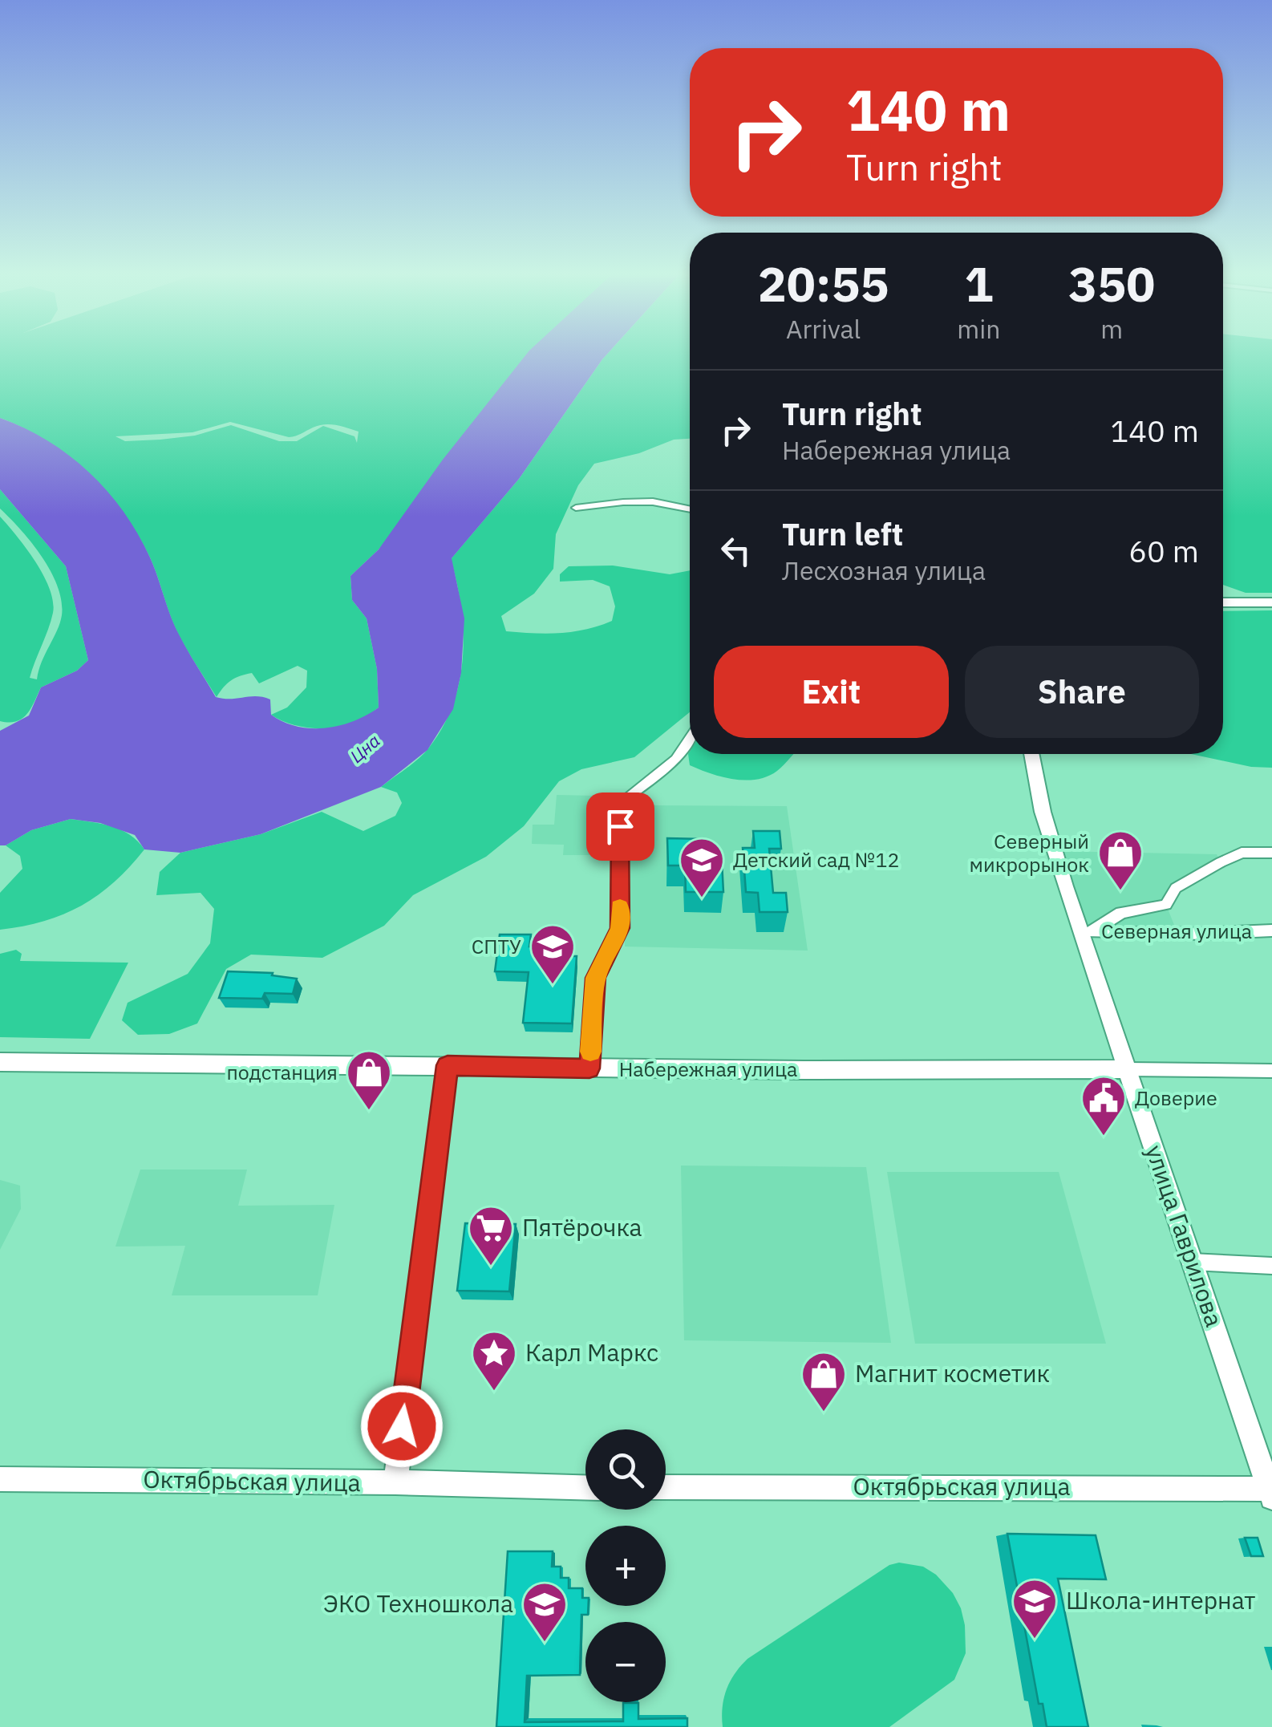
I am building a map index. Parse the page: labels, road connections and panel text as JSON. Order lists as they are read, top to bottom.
{
  "streets": {
    "street": [
      "Северная улица",
      "Набережная улица",
      "улица Гаврилова",
      "Октябрьская улица"
    ]
  },
  "crossings": [
    ["Северная улица", "улица Гаврилова"],
    ["Набережная улица", "улица Гаврилова"],
    ["улица Гаврилова", "Октябрьская улица"]
  ],
  "water": ["Цна"],
  "places": {
    "shop": ["Северный микрорынок", "подстанция", "Магнит косметик"],
    "school or university": [
      "Детский сад №12",
      "СПТУ",
      "Школа-интернат",
      "ЭКО Техношкола"
    ],
    "public building": ["Доверие"],
    "supermarket": ["Пятёрочка"],
    "place": ["Карл Маркс"]
  },
  "page": {
    "turn": ["140 m", "Turn right"],
    "eta": [
      "20:55",
      "Arrival",
      "1",
      "min",
      "350",
      "m"
    ],
    "list": [
      {
        "name": "Turn right",
        "note": "Набережная улица",
        "value": "140 m"
      },
      {
        "name": "Turn left",
        "note": "Лесхозная улица",
        "value": "60 m"
      }
    ],
    "buttons": ["Exit", "Share"],
    "map_buttons": ["+", "−"]
  }
}
